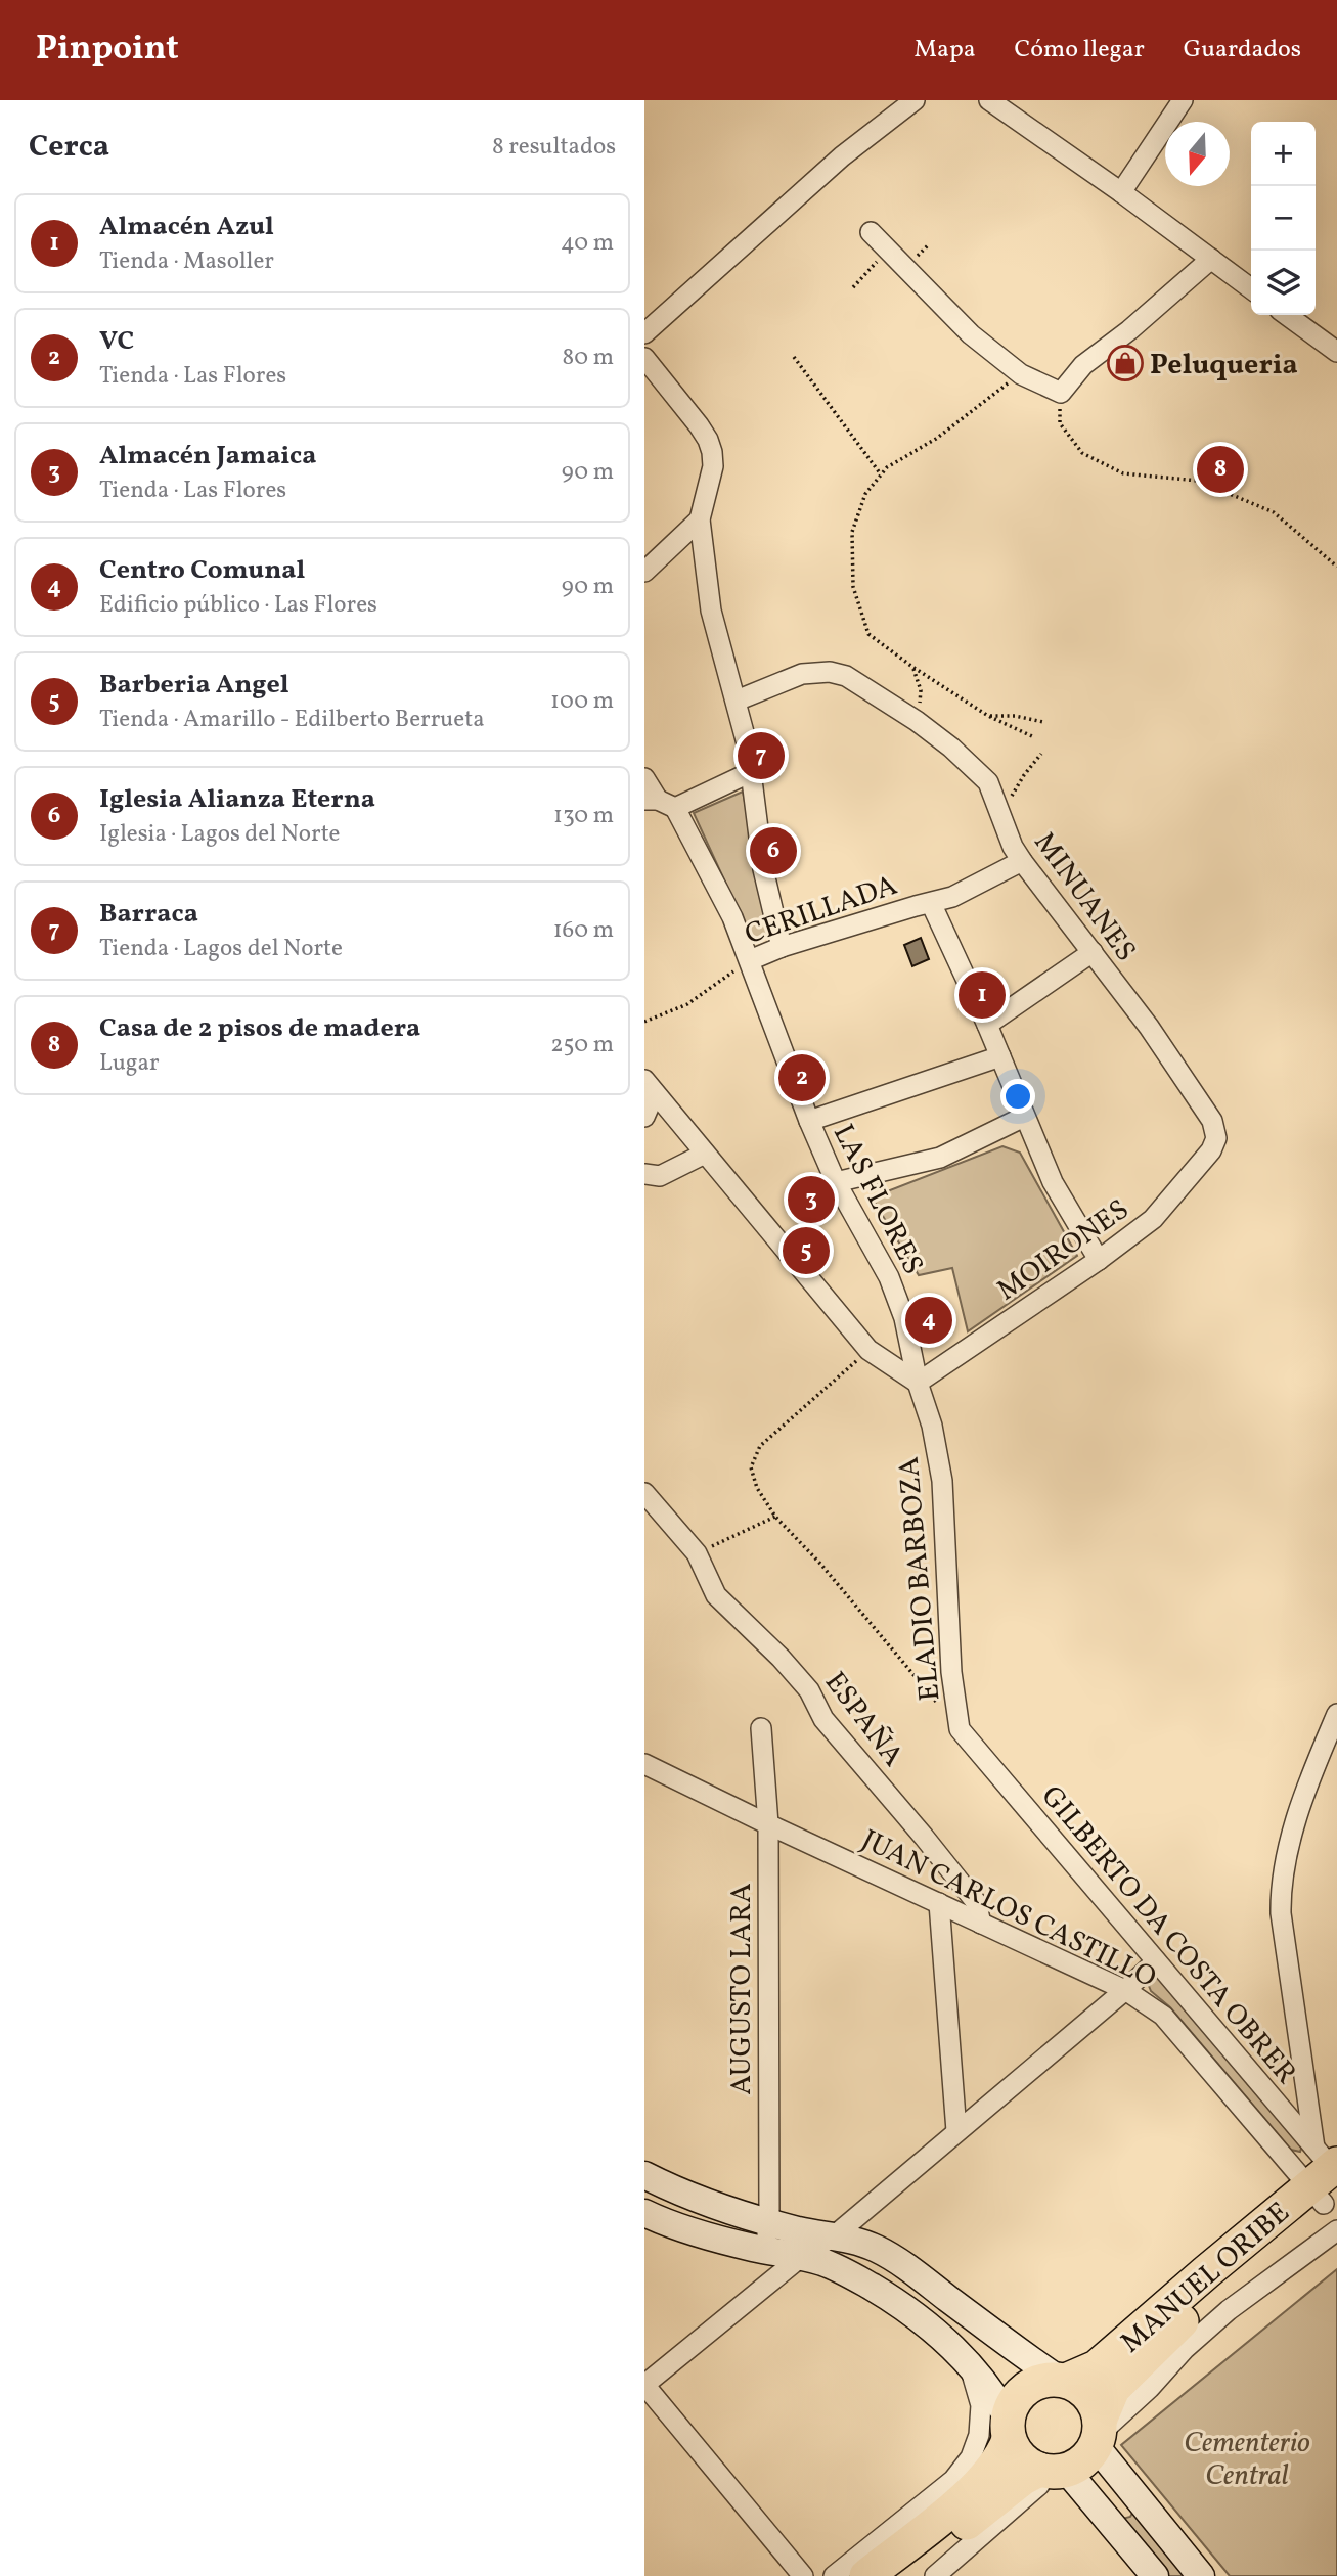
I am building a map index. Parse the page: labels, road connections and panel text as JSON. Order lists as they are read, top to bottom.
{
  "streets": {
    "highway": ["MANUEL ORIBE"],
    "street": [
      "MINUANES",
      "CERILLADA",
      "LAS FLORES",
      "MOIRONES",
      "ELADIO BARBOZA",
      "ESPAÑA",
      "JUAN CARLOS CASTILLO",
      "GILBERTO DA COSTA OBRER",
      "AUGUSTO LARA"
    ]
  },
  "crossings": [
    ["MINUANES", "CERILLADA"],
    ["MINUANES", "MOIRONES"],
    ["CERILLADA", "LAS FLORES"],
    ["LAS FLORES", "MOIRONES"],
    ["LAS FLORES", "ELADIO BARBOZA"],
    ["MOIRONES", "ELADIO BARBOZA"],
    ["ELADIO BARBOZA", "GILBERTO DA COSTA OBRER"],
    ["ESPAÑA", "JUAN CARLOS CASTILLO"],
    ["JUAN CARLOS CASTILLO", "GILBERTO DA COSTA OBRER"],
    ["JUAN CARLOS CASTILLO", "AUGUSTO LARA"],
    ["JUAN CARLOS CASTILLO", "MANUEL ORIBE"],
    ["GILBERTO DA COSTA OBRER", "MANUEL ORIBE"]
  ],
  "parks": ["Cementerio Central"],
  "places": {
    "shop": ["Peluqueria"]
  },
  "north": "bottom",
  "page": {
    "header": "Pinpoint",
    "nav": ["Mapa", "Cómo llegar", "Guardados"],
    "heading": ["Cerca", "8 resultados"],
    "map_buttons": ["+", "−"],
    "list": [
      {
        "mark": "1",
        "name": "Almacén Azul",
        "note": "Tienda · Masoller",
        "value": "40 m"
      },
      {
        "mark": "2",
        "name": "VC",
        "note": "Tienda · Las Flores",
        "value": "80 m"
      },
      {
        "mark": "3",
        "name": "Almacén Jamaica",
        "note": "Tienda · Las Flores",
        "value": "90 m"
      },
      {
        "mark": "4",
        "name": "Centro Comunal",
        "note": "Edificio público · Las Flores",
        "value": "90 m"
      },
      {
        "mark": "5",
        "name": "Barberia Angel",
        "note": "Tienda · Amarillo - Edilberto Berrueta",
        "value": "100 m"
      },
      {
        "mark": "6",
        "name": "Iglesia Alianza Eterna",
        "note": "Iglesia · Lagos del Norte",
        "value": "130 m"
      },
      {
        "mark": "7",
        "name": "Barraca",
        "note": "Tienda · Lagos del Norte",
        "value": "160 m"
      },
      {
        "mark": "8",
        "name": "Casa de 2 pisos de madera",
        "note": "Lugar",
        "value": "250 m"
      }
    ],
    "pins": [
      "8",
      "7",
      "6",
      "1",
      "2",
      "3",
      "5",
      "4"
    ]
  }
}
